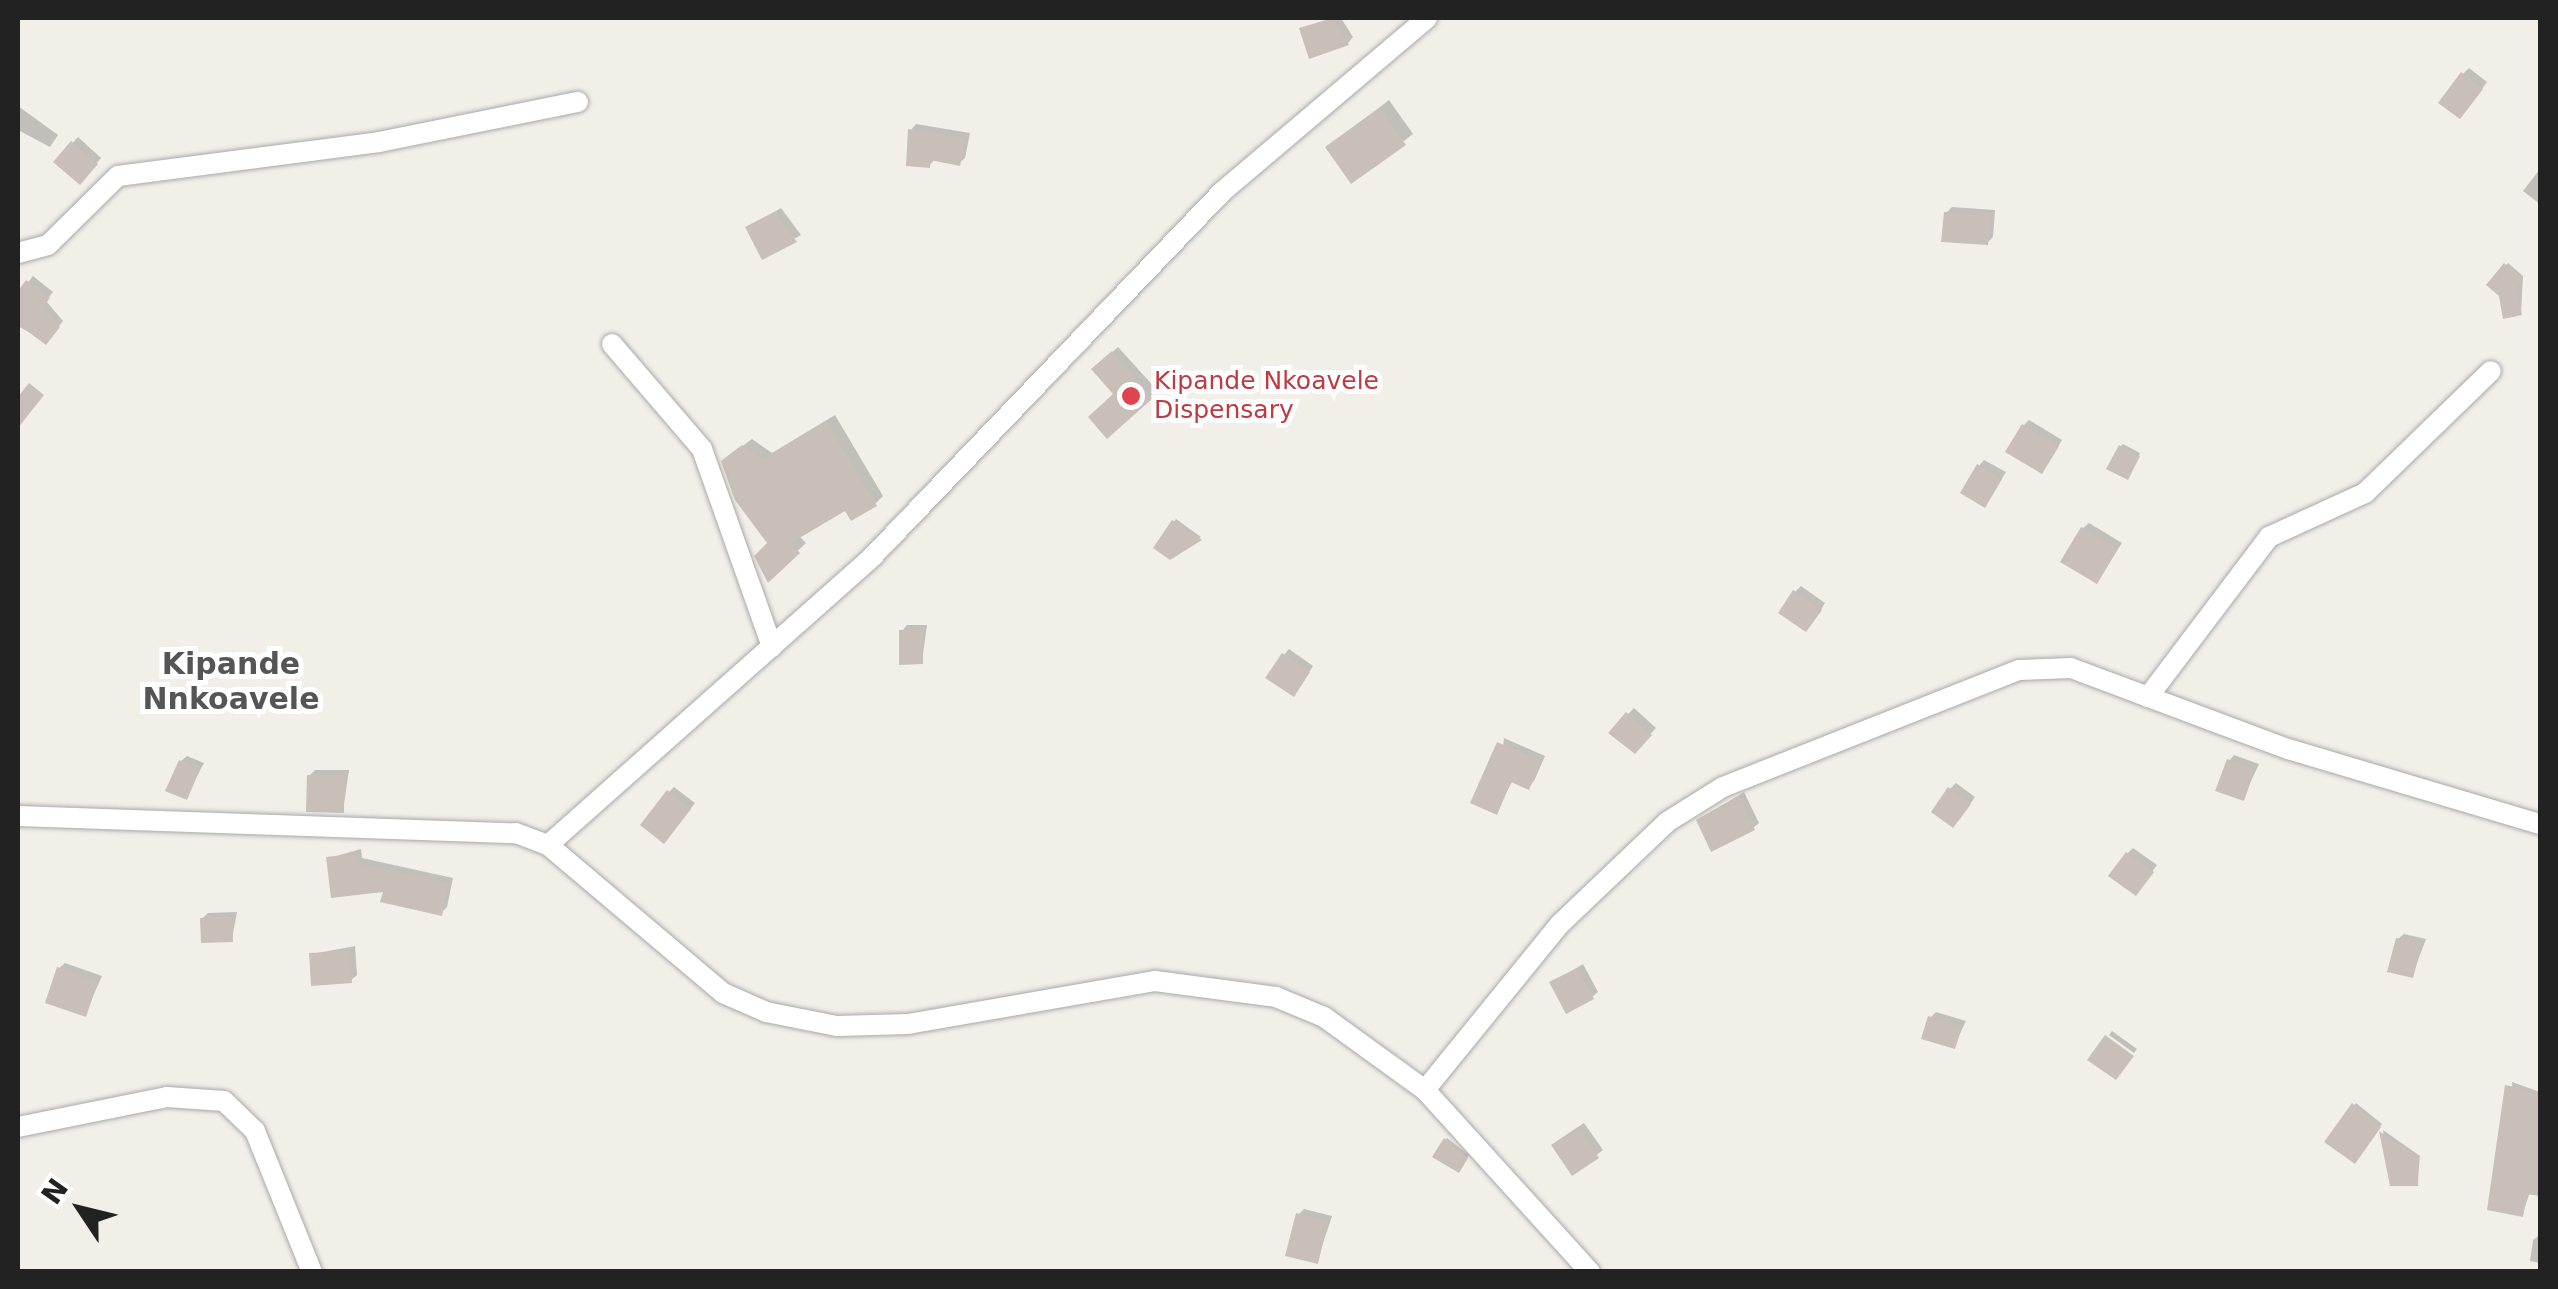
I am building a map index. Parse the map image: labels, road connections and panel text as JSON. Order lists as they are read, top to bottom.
{
  "districts": ["Kipande Nnkoavele"],
  "places": ["Kipande Nkoavele Dispensary"],
  "north": "top left"
}
